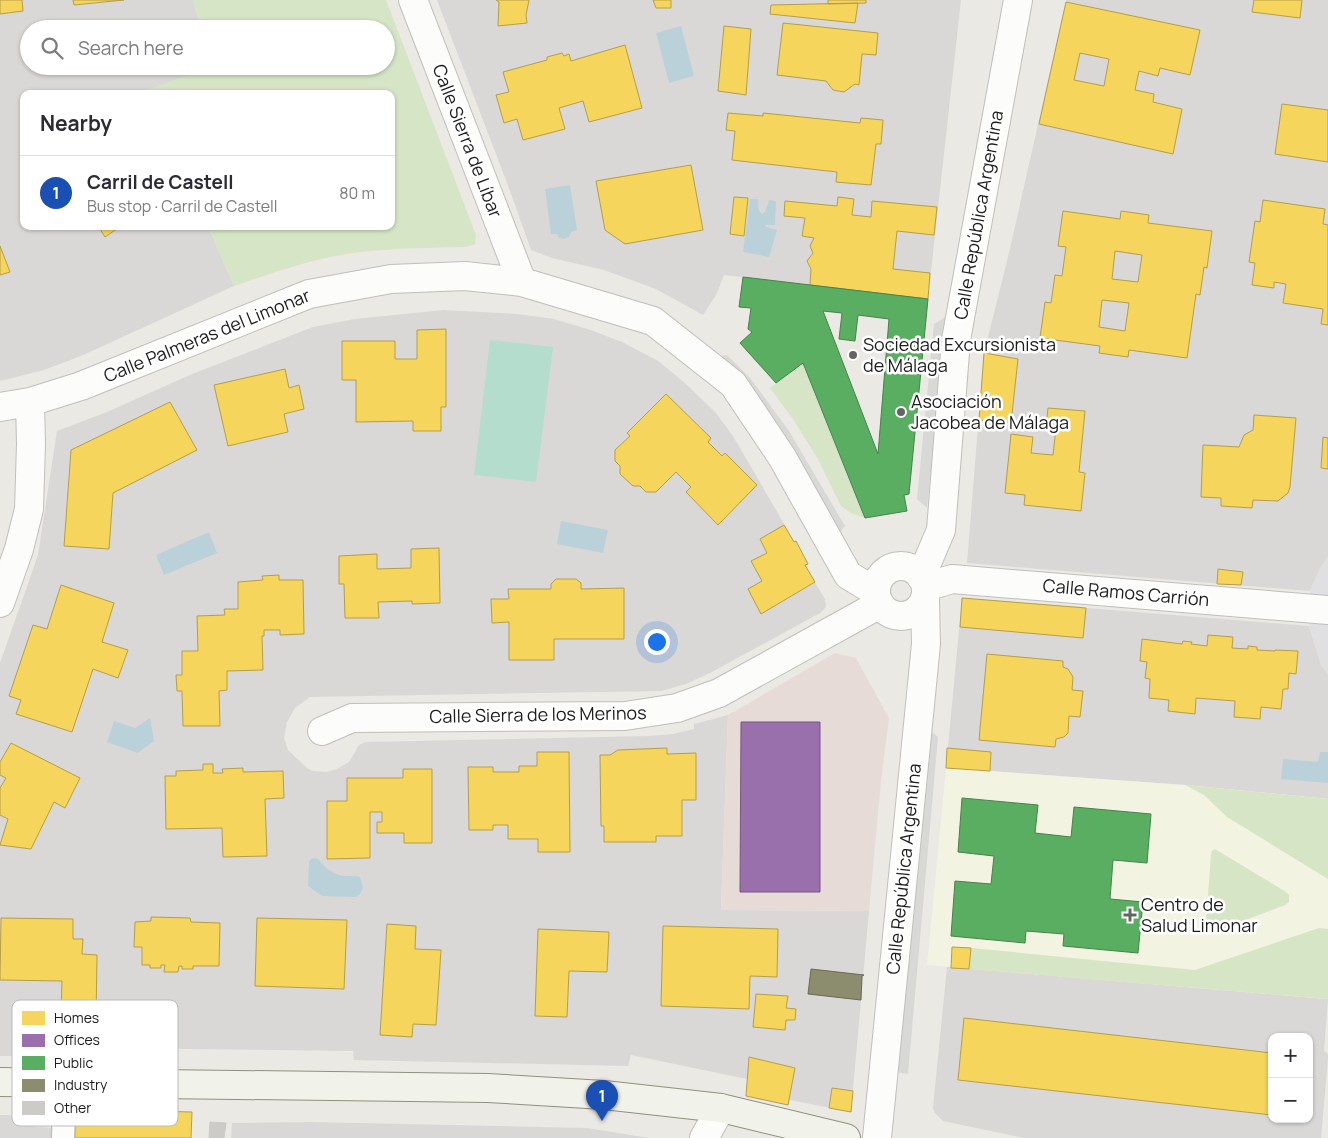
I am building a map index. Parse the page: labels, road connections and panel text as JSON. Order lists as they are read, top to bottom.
{
  "streets": {
    "street": [
      "Calle Sierra de Líbar",
      "Calle República Argentina",
      "Calle Palmeras del Limonar",
      "Calle Ramos Carrión",
      "Calle Sierra de los Merinos"
    ]
  },
  "crossings": [
    ["Calle Sierra de Líbar", "Calle Palmeras del Limonar"],
    ["Calle República Argentina", "Calle Palmeras del Limonar"],
    ["Calle República Argentina", "Calle Ramos Carrión"],
    ["Calle República Argentina", "Calle Sierra de los Merinos"],
    ["Calle Palmeras del Limonar", "Calle Ramos Carrión"],
    ["Calle Palmeras del Limonar", "Calle Sierra de los Merinos"],
    ["Calle Ramos Carrión", "Calle Sierra de los Merinos"]
  ],
  "places": {
    "other": ["Sociedad Excursionista de Málaga", "Asociación Jacobea de Málaga"],
    "health": ["Centro de Salud Limonar"]
  },
  "legend": [
    "Homes",
    "Offices",
    "Public",
    "Industry",
    "Other"
  ],
  "page": {
    "search": "Search here",
    "heading": "Nearby",
    "list": [
      {
        "mark": "1",
        "name": "Carril de Castell",
        "note": "Bus stop · Carril de Castell",
        "value": "80 m"
      }
    ],
    "map_buttons": ["+", "−"],
    "pins": "1"
  }
}
